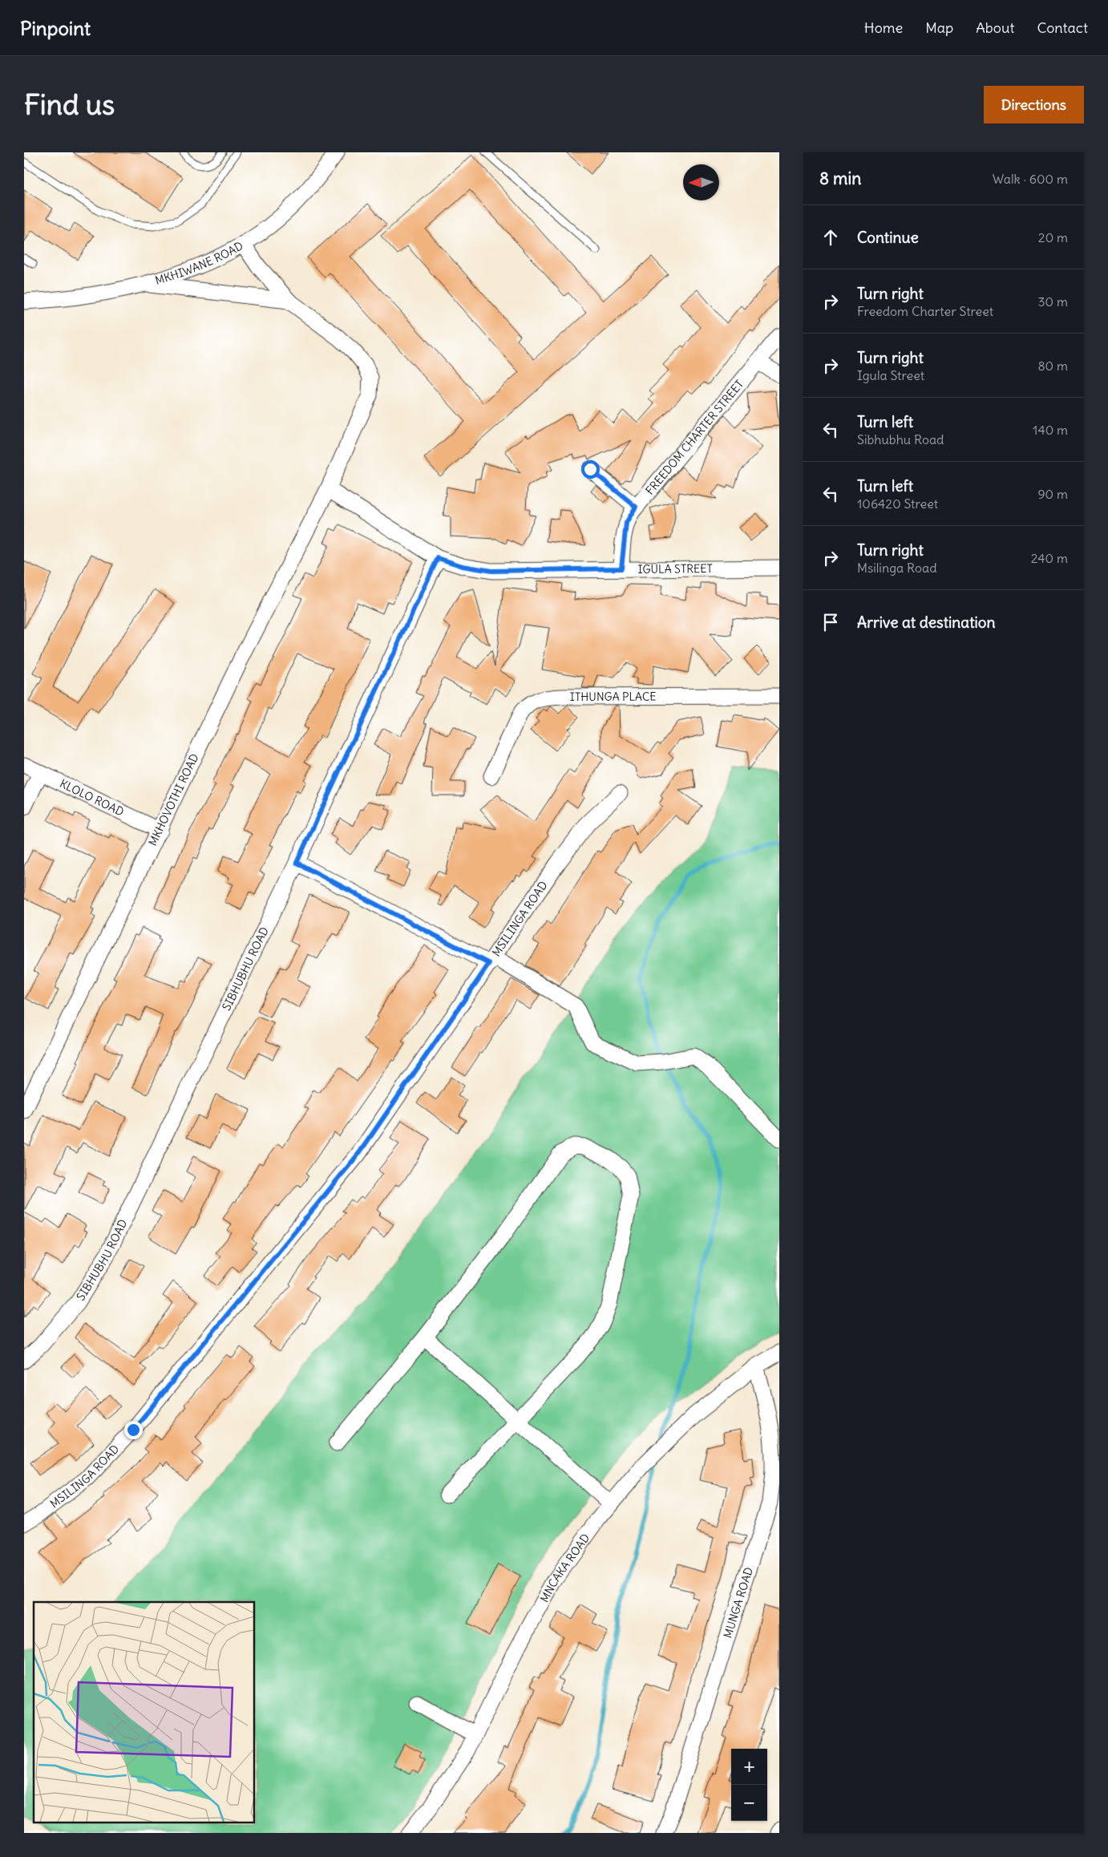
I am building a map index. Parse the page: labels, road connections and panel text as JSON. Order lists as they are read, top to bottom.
{
  "streets": {
    "street": [
      "MKHIWANE ROAD",
      "FREEDOM CHARTER STREET",
      "IGULA STREET",
      "ITHUNGA PLACE",
      "KLOLO ROAD",
      "MKHOVOTHI ROAD",
      "MSILINGA ROAD",
      "SIBHUBHU ROAD",
      "MNCAKA ROAD",
      "MUNGA ROAD"
    ]
  },
  "crossings": [
    ["MKHIWANE ROAD", "MKHOVOTHI ROAD"],
    ["FREEDOM CHARTER STREET", "IGULA STREET"],
    ["IGULA STREET", "MKHOVOTHI ROAD"],
    ["IGULA STREET", "SIBHUBHU ROAD"],
    ["KLOLO ROAD", "MKHOVOTHI ROAD"],
    ["MNCAKA ROAD", "MUNGA ROAD"]
  ],
  "north": "left",
  "page": {
    "header": "Pinpoint",
    "nav": [
      "Home",
      "Map",
      "About",
      "Contact"
    ],
    "buttons": "Directions",
    "title": "Find us",
    "heading": ["8 min", "Walk · 600 m"],
    "list": [
      ["Continue", "20 m"],
      ["Turn right", "Freedom Charter Street", "30 m"],
      ["Turn right", "Igula Street", "80 m"],
      ["Turn left", "Sibhubhu Road", "140 m"],
      ["Turn left", "106420 Street", "90 m"],
      ["Turn right", "Msilinga Road", "240 m"],
      "Arrive at destination"
    ],
    "map_buttons": ["+", "−"]
  }
}
